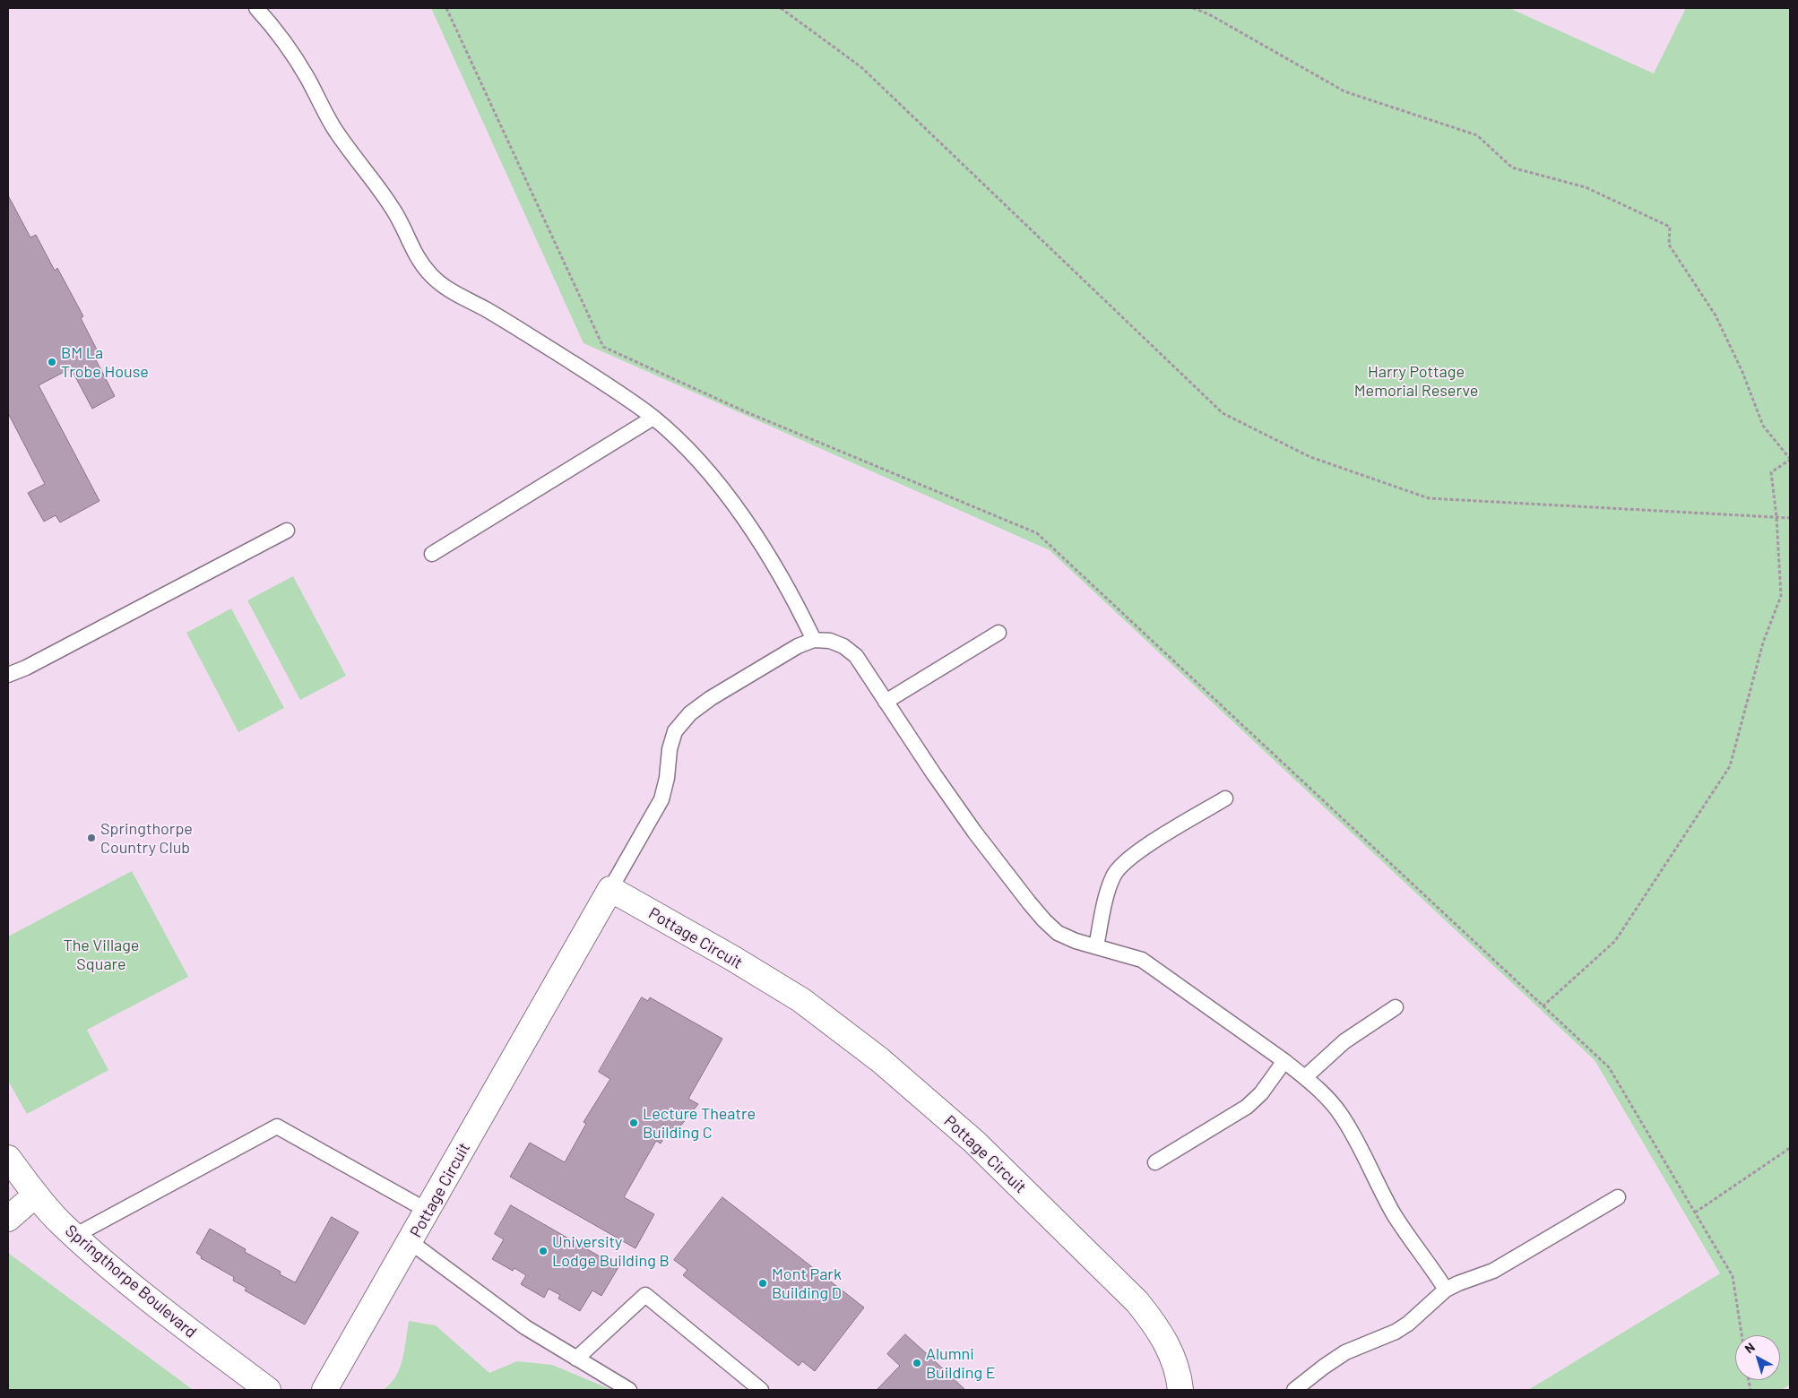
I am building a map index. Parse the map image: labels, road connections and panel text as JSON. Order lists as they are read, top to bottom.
{
  "streets": {
    "street": ["Pottage Circuit", "Springthorpe Boulevard"]
  },
  "parks": ["Harry Pottage Memorial Reserve", "The Village Square"],
  "places": [
    "BM La Trobe House",
    "Springthorpe Country Club",
    "Lecture Theatre Building C",
    "University Lodge Building B",
    "Mont Park Building D",
    "Alumni Building E"
  ],
  "north": "top left"
}
